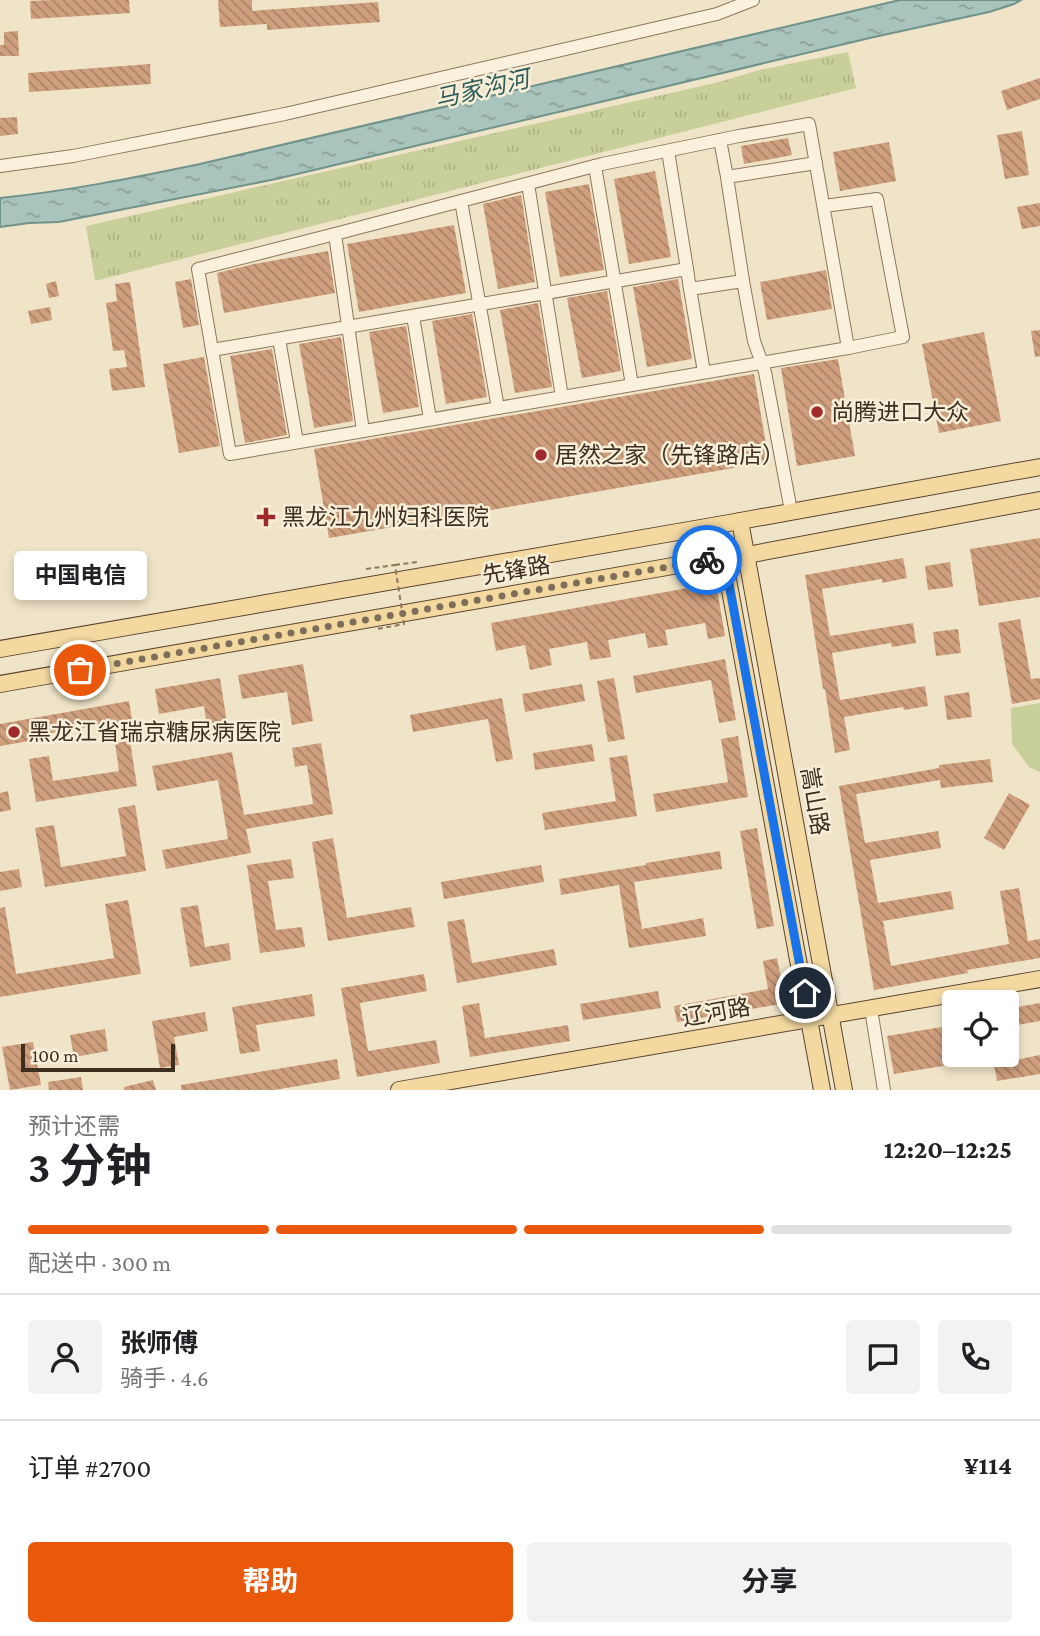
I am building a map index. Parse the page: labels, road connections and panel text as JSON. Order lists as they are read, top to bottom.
{
  "streets": {
    "main road": ["先锋路", "嵩山路", "辽河路"]
  },
  "crossings": [
    ["先锋路", "嵩山路"],
    ["嵩山路", "辽河路"]
  ],
  "water": ["马家沟河"],
  "places": {
    "other": [
      "尚腾进口大众",
      "居然之家（先锋路店）",
      "中国电信",
      "黑龙江省瑞京糖尿病医院"
    ],
    "health": ["黑龙江九州妇科医院"]
  },
  "scale_bar": "100 m",
  "page": {
    "bubble": "中国电信",
    "scale": "100 m",
    "heading": ["3 分钟", "预计还需", "12:20–12:25"],
    "panel": [
      "张师傅",
      "骑手 · 4.6",
      "订单 #2700",
      "¥114"
    ],
    "bar": "配送中 · 300 m",
    "buttons": ["帮助", "分享"]
  }
}
